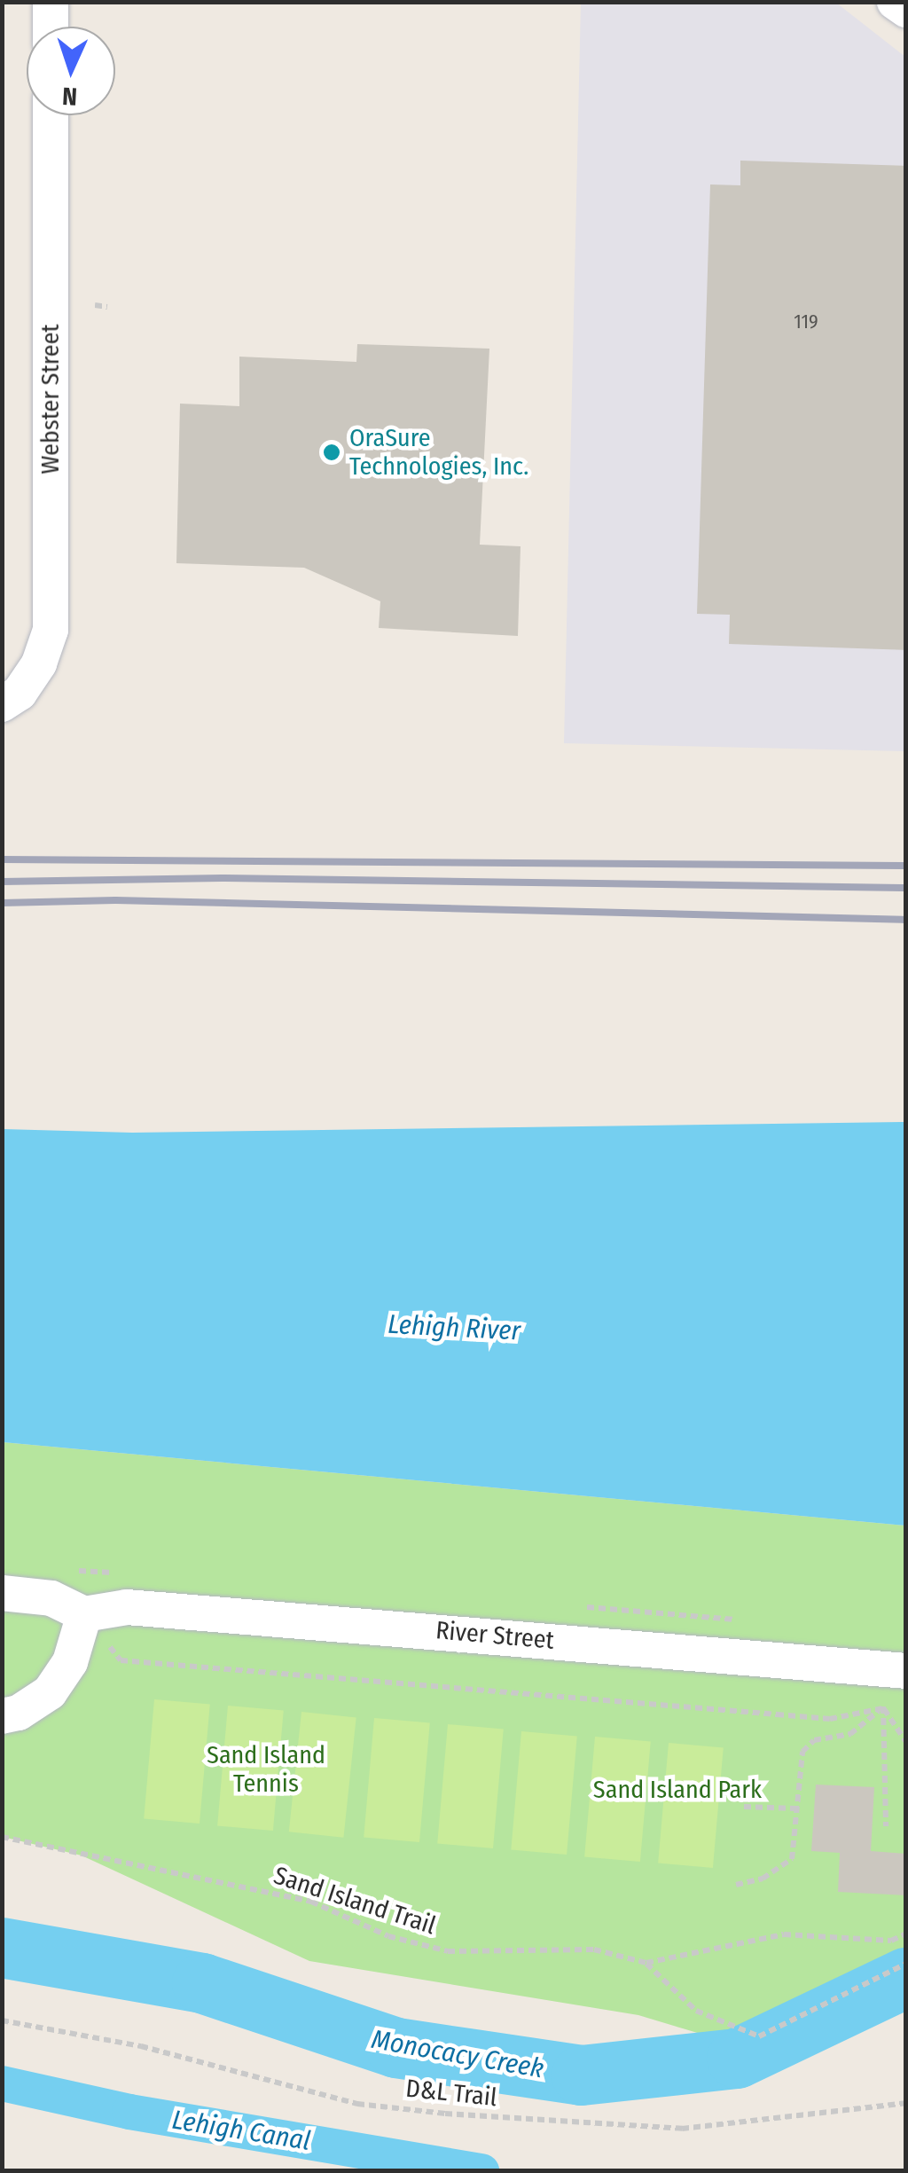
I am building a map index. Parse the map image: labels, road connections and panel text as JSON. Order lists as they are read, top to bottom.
{
  "streets": {
    "street": ["Webster Street", "River Street"],
    "path": ["Sand Island Trail", "D&L Trail"]
  },
  "water": ["Lehigh River", "Monocacy Creek", "Lehigh Canal"],
  "parks": ["Sand Island Tennis", "Sand Island Park"],
  "places": ["OraSure Technologies, Inc."],
  "house_numbers": ["119"],
  "north": "bottom"
}
